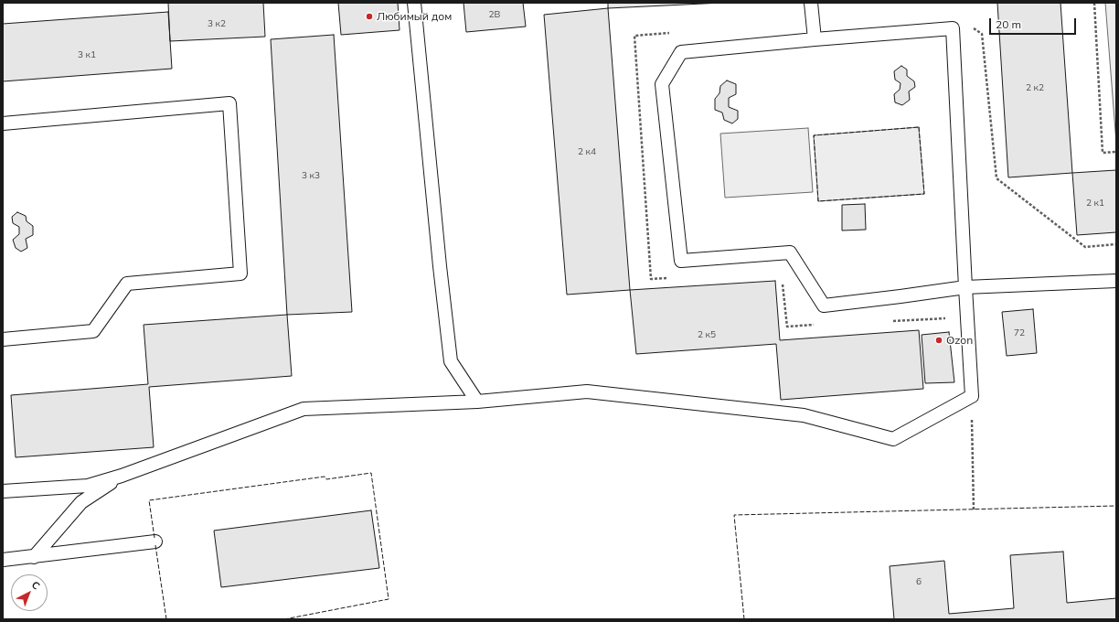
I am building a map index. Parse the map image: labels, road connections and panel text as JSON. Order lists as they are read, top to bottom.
{
  "places": ["Любимый дом", "Ozon"],
  "house_numbers": [
    "2В",
    "3 к2",
    "3 к1",
    "2 к2",
    "2 к4",
    "3 к3",
    "2 к1",
    "72",
    "2 к5",
    "6"
  ],
  "scale_bar": "20 m",
  "north": "top right"
}
